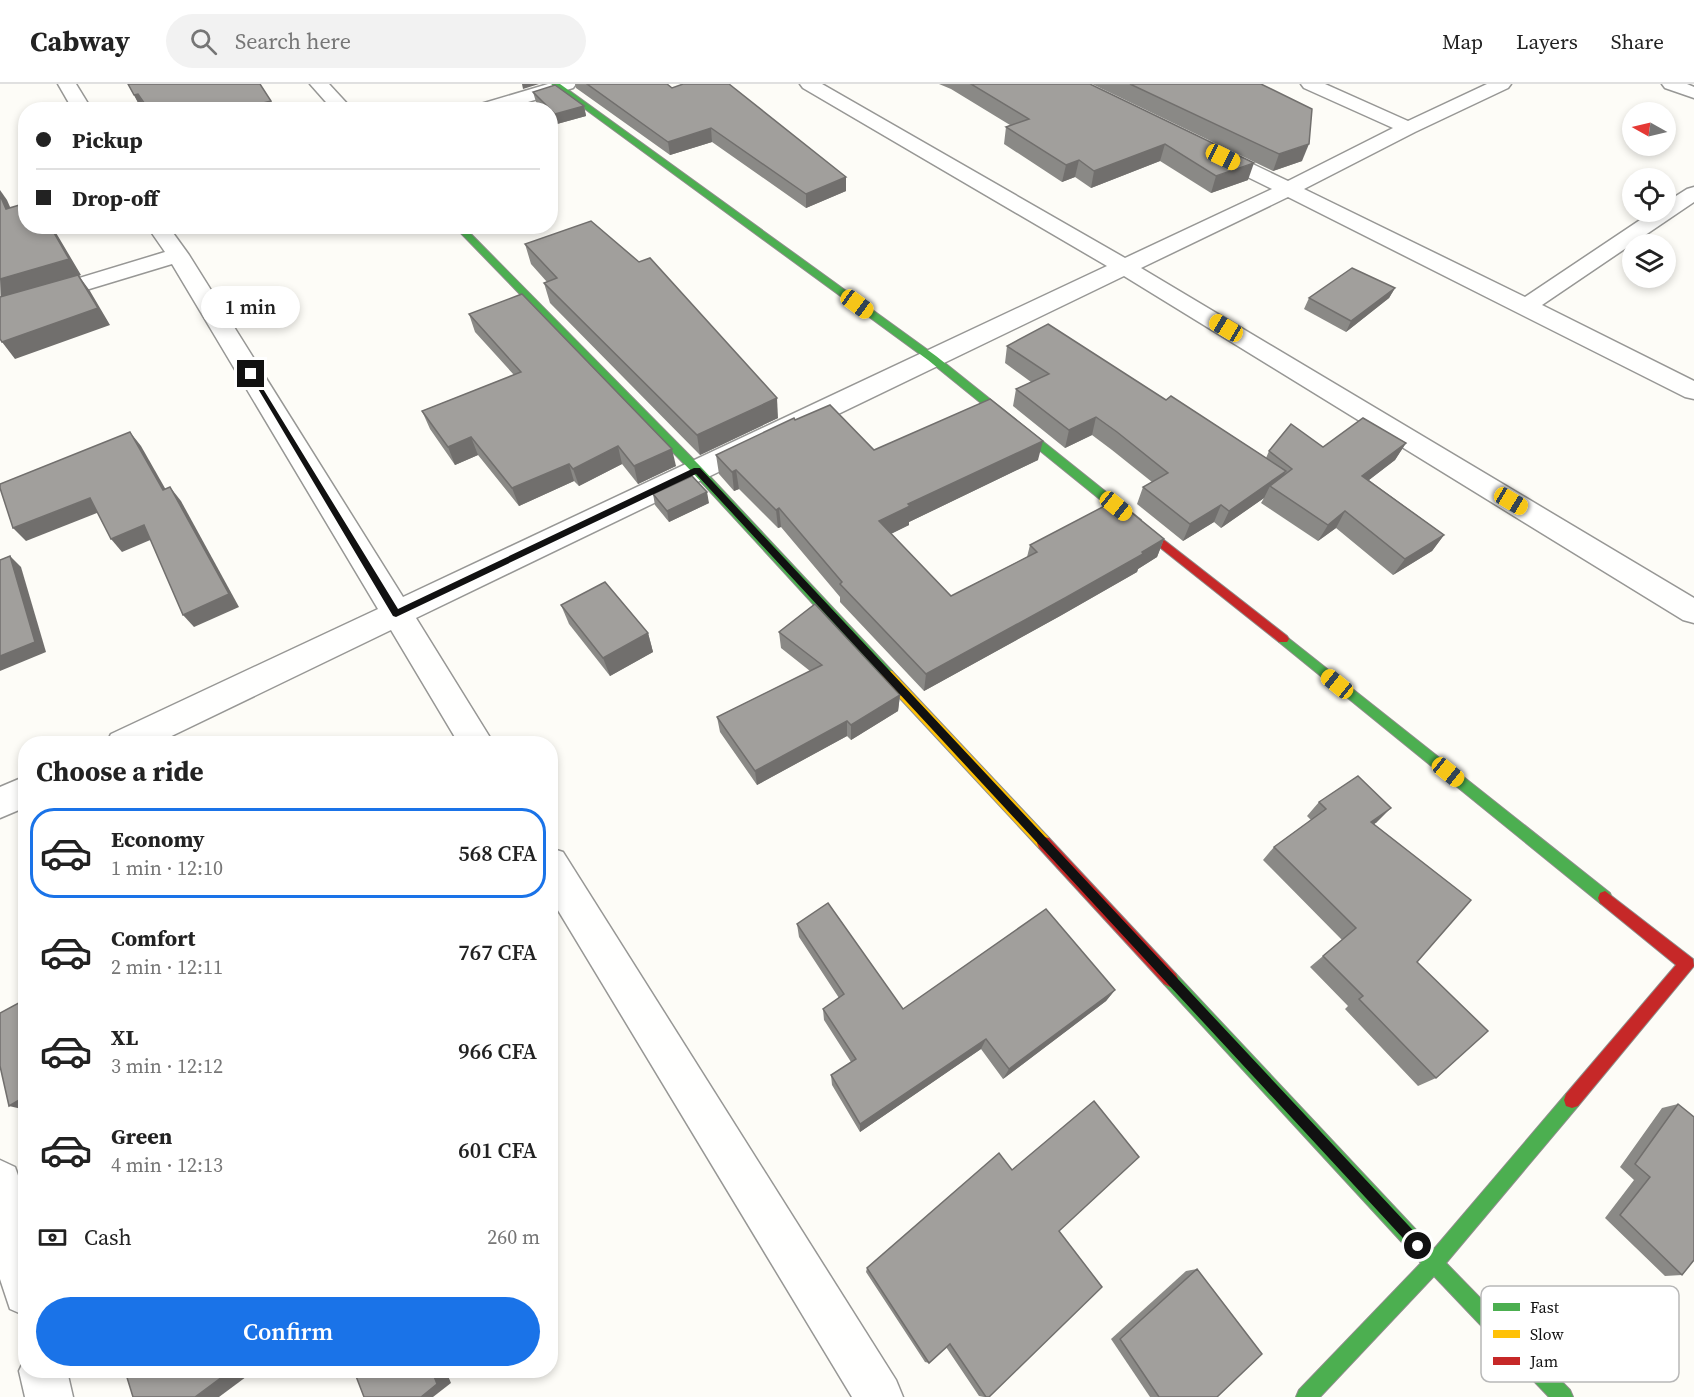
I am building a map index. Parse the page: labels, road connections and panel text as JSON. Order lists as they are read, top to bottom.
{
  "legend": ["Fast", "Slow", "Jam"],
  "north": "left",
  "page": {
    "header": "Cabway",
    "search": "Search here",
    "nav": ["Map", "Layers", "Share"],
    "banner": ["Pickup", "Drop-off"],
    "bubble": "1 min",
    "heading": "Choose a ride",
    "list": [
      {
        "name": "Economy",
        "note": "1 min · 12:10",
        "value": "568 CFA"
      },
      {
        "name": "Comfort",
        "note": "2 min · 12:11",
        "value": "767 CFA"
      },
      {
        "name": "XL",
        "note": "3 min · 12:12",
        "value": "966 CFA"
      },
      {
        "name": "Green",
        "note": "4 min · 12:13",
        "value": "601 CFA"
      }
    ],
    "pay": ["Cash", "260 m"],
    "buttons": "Confirm"
  }
}
